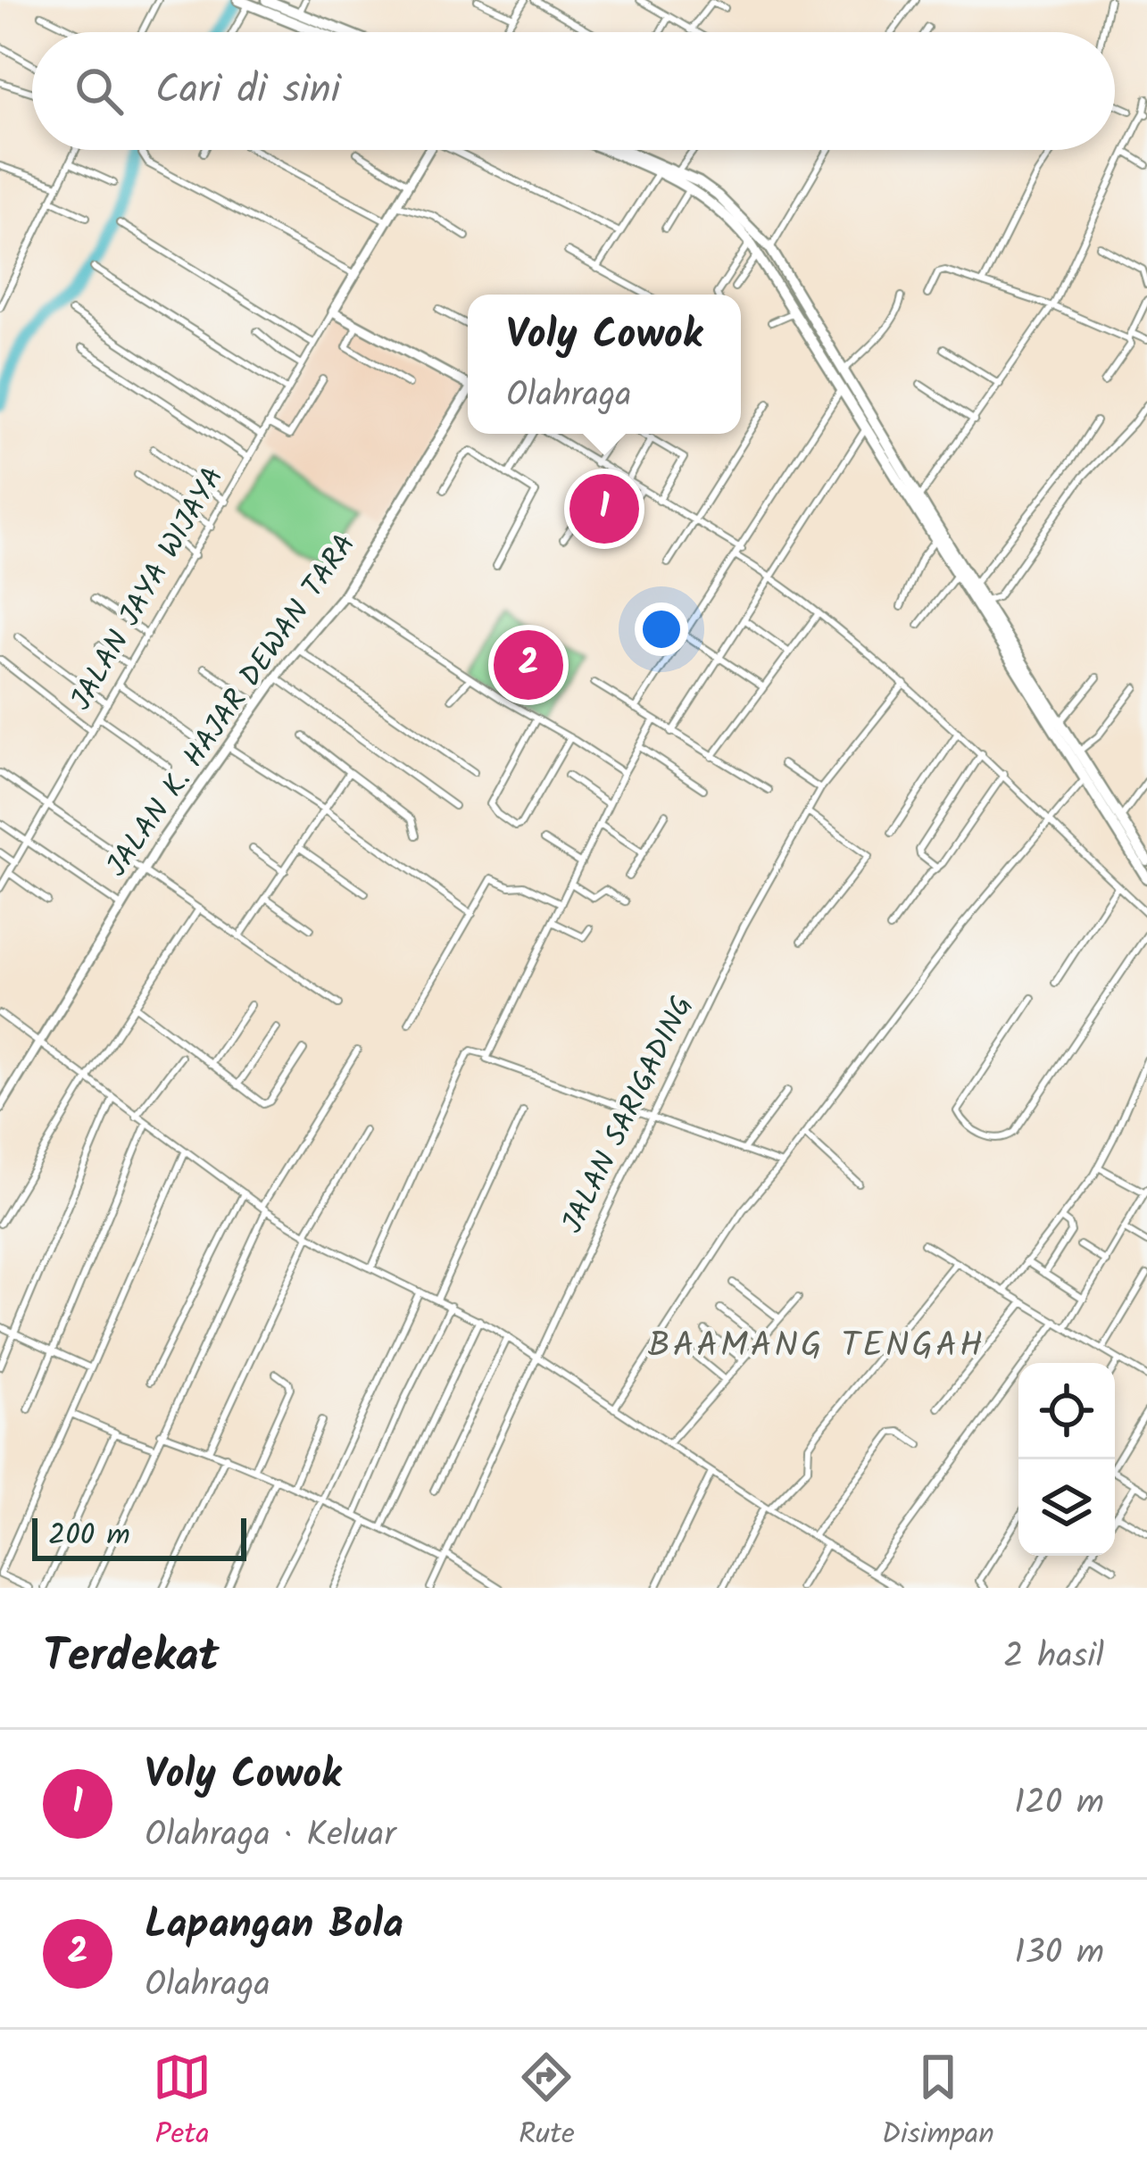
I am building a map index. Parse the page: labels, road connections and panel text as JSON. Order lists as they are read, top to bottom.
{
  "streets": {
    "street": ["JALAN JAYA WIJAYA", "JALAN K. HAJAR DEWAN TARA", "JALAN SARIGADING"]
  },
  "districts": ["BAAMANG TENGAH"],
  "scale_bar": "200 m",
  "page": {
    "search": "Cari di sini",
    "popup": ["Voly Cowok", "Olahraga"],
    "pins": ["1", "2"],
    "scale": "200 m",
    "heading": ["Terdekat", "2 hasil"],
    "list": [
      {
        "mark": "1",
        "name": "Voly Cowok",
        "note": "Olahraga · Keluar",
        "value": "120 m"
      },
      {
        "mark": "2",
        "name": "Lapangan Bola",
        "note": "Olahraga",
        "value": "130 m"
      }
    ],
    "nav": ["Peta", "Rute", "Disimpan"]
  }
}
